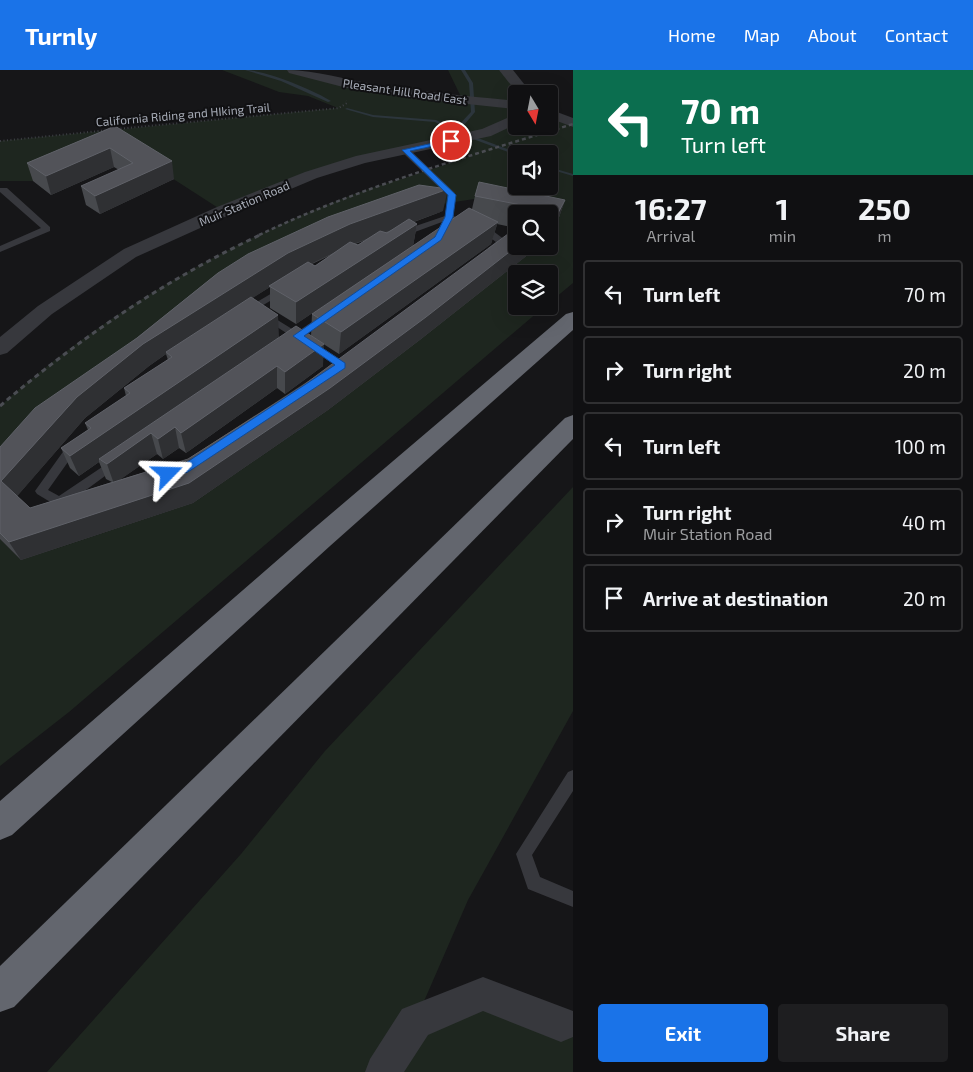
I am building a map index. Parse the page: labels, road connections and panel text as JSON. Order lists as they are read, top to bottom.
{
  "streets": {
    "street": ["Pleasant Hill Road East", "Muir Station Road"],
    "path": ["California Riding and HIking Trail"]
  },
  "crossings": [
    ["Pleasant Hill Road East", "California Riding and HIking Trail"]
  ],
  "north": "bottom",
  "page": {
    "header": "Turnly",
    "nav": [
      "Home",
      "Map",
      "About",
      "Contact"
    ],
    "turn": ["70 m", "Turn left"],
    "eta": [
      "16:27",
      "Arrival",
      "1",
      "min",
      "250",
      "m"
    ],
    "list": [
      {
        "name": "Turn left",
        "value": "70 m"
      },
      {
        "name": "Turn right",
        "value": "20 m"
      },
      {
        "name": "Turn left",
        "value": "100 m"
      },
      {
        "name": "Turn right",
        "note": "Muir Station Road",
        "value": "40 m"
      },
      {
        "name": "Arrive at destination",
        "value": "20 m"
      }
    ],
    "buttons": ["Exit", "Share"]
  }
}
